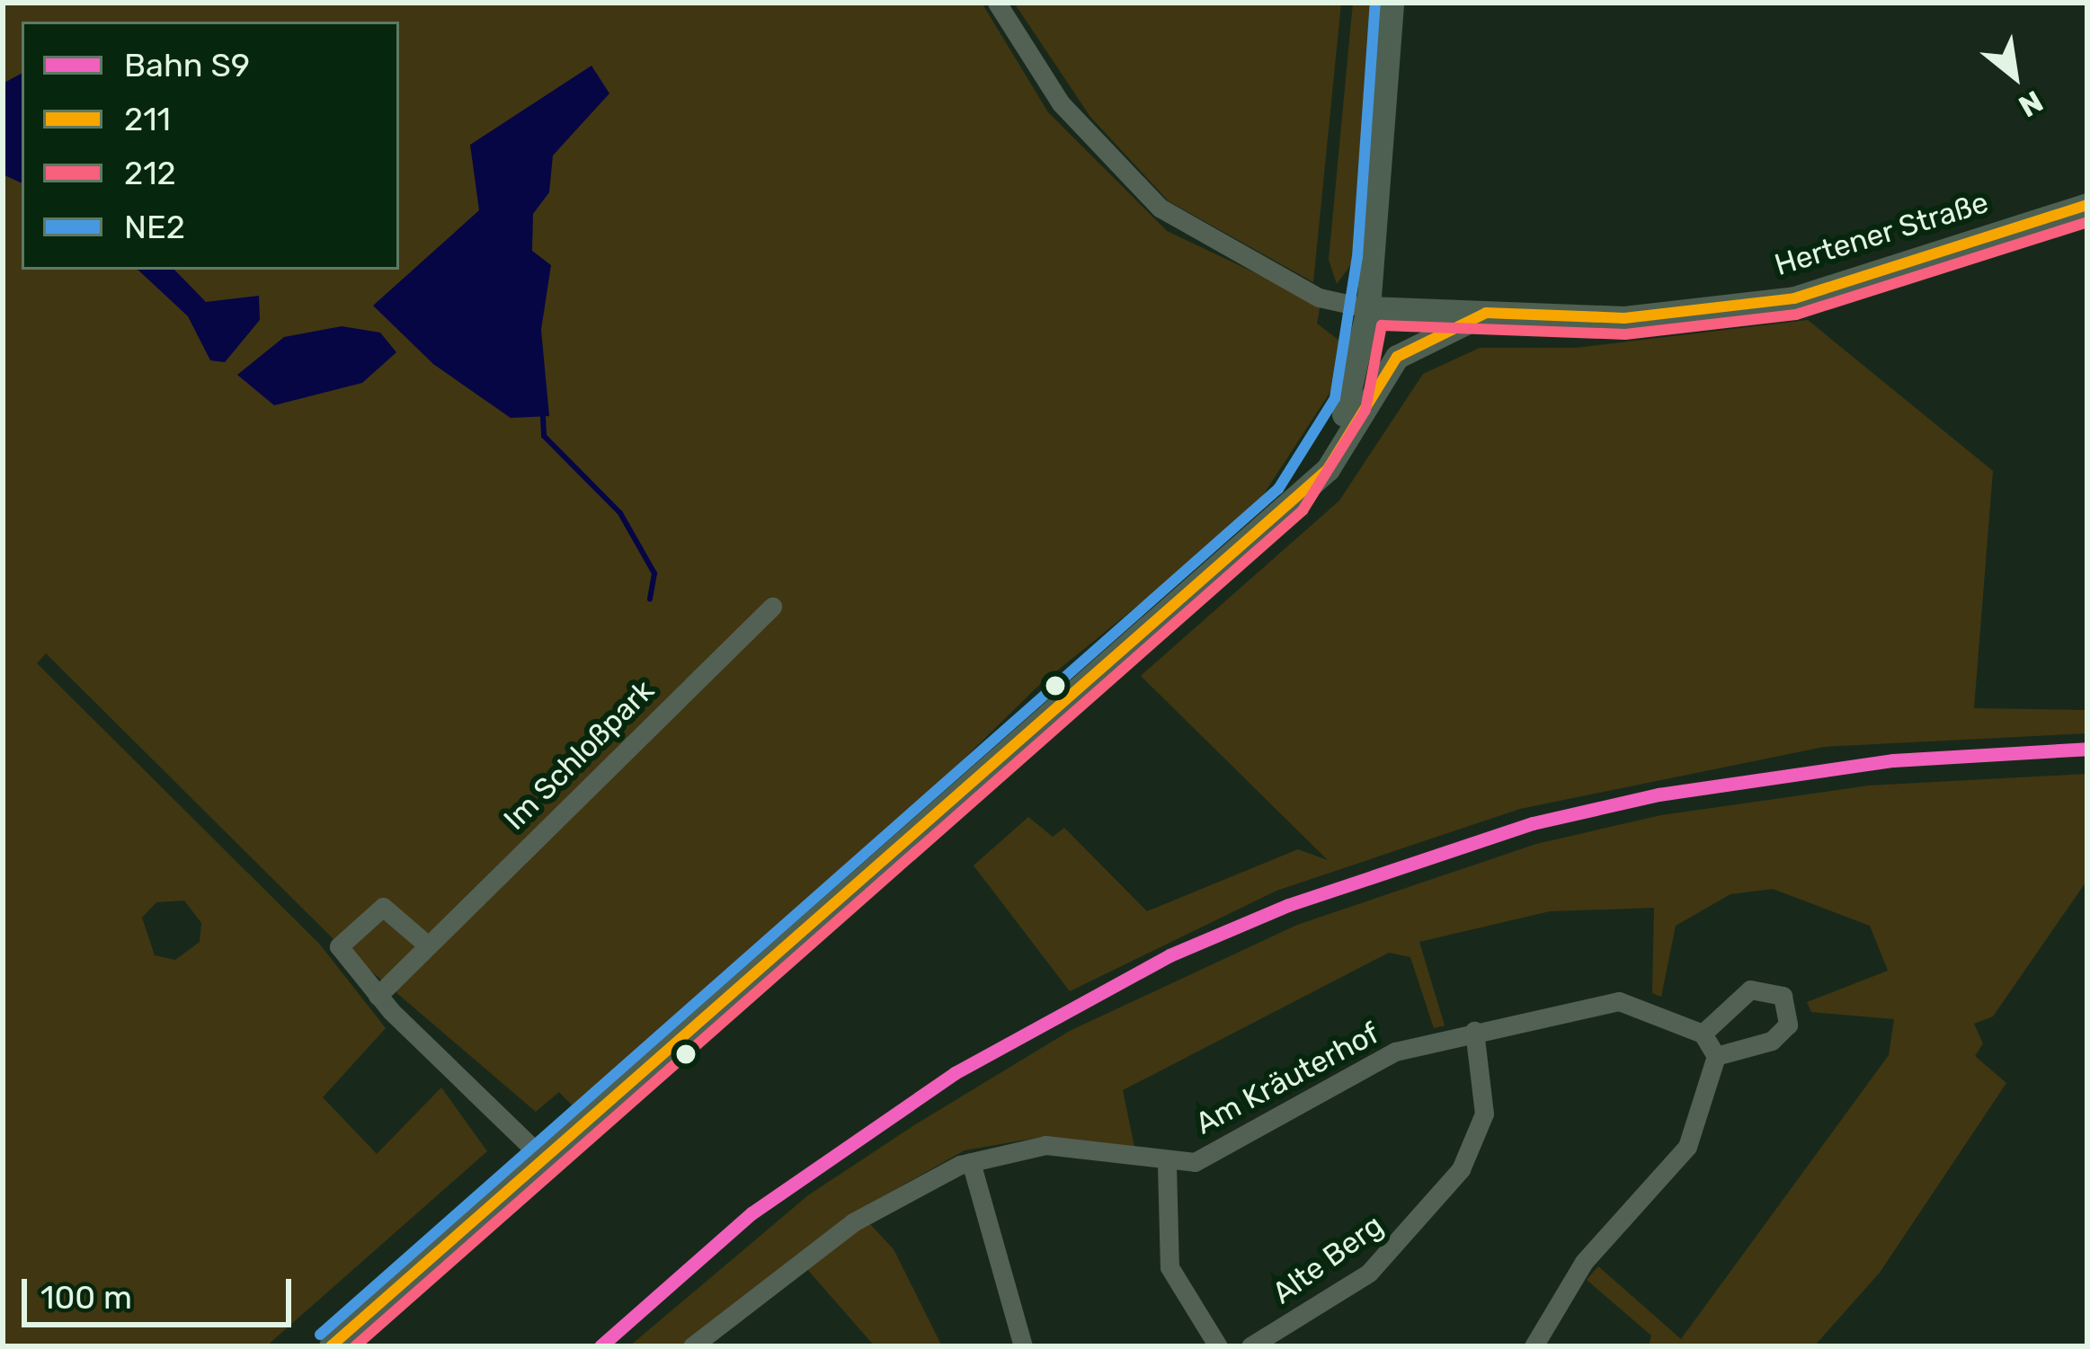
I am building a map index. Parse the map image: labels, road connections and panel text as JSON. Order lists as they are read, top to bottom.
{
  "streets": {
    "main road": ["Hertener Straße"],
    "street": ["Im Schloßpark", "Am Kräuterhof", "Alte Berg"]
  },
  "crossings": [
    ["Am Kräuterhof", "Alte Berg"]
  ],
  "lines": [
    "transit line NE2",
    "transit line 211",
    "transit line 212",
    "rail line S9"
  ],
  "legend": [
    "Bahn S9",
    "211",
    "212",
    "NE2"
  ],
  "scale_bar": "100 m",
  "north": "bottom right"
}
